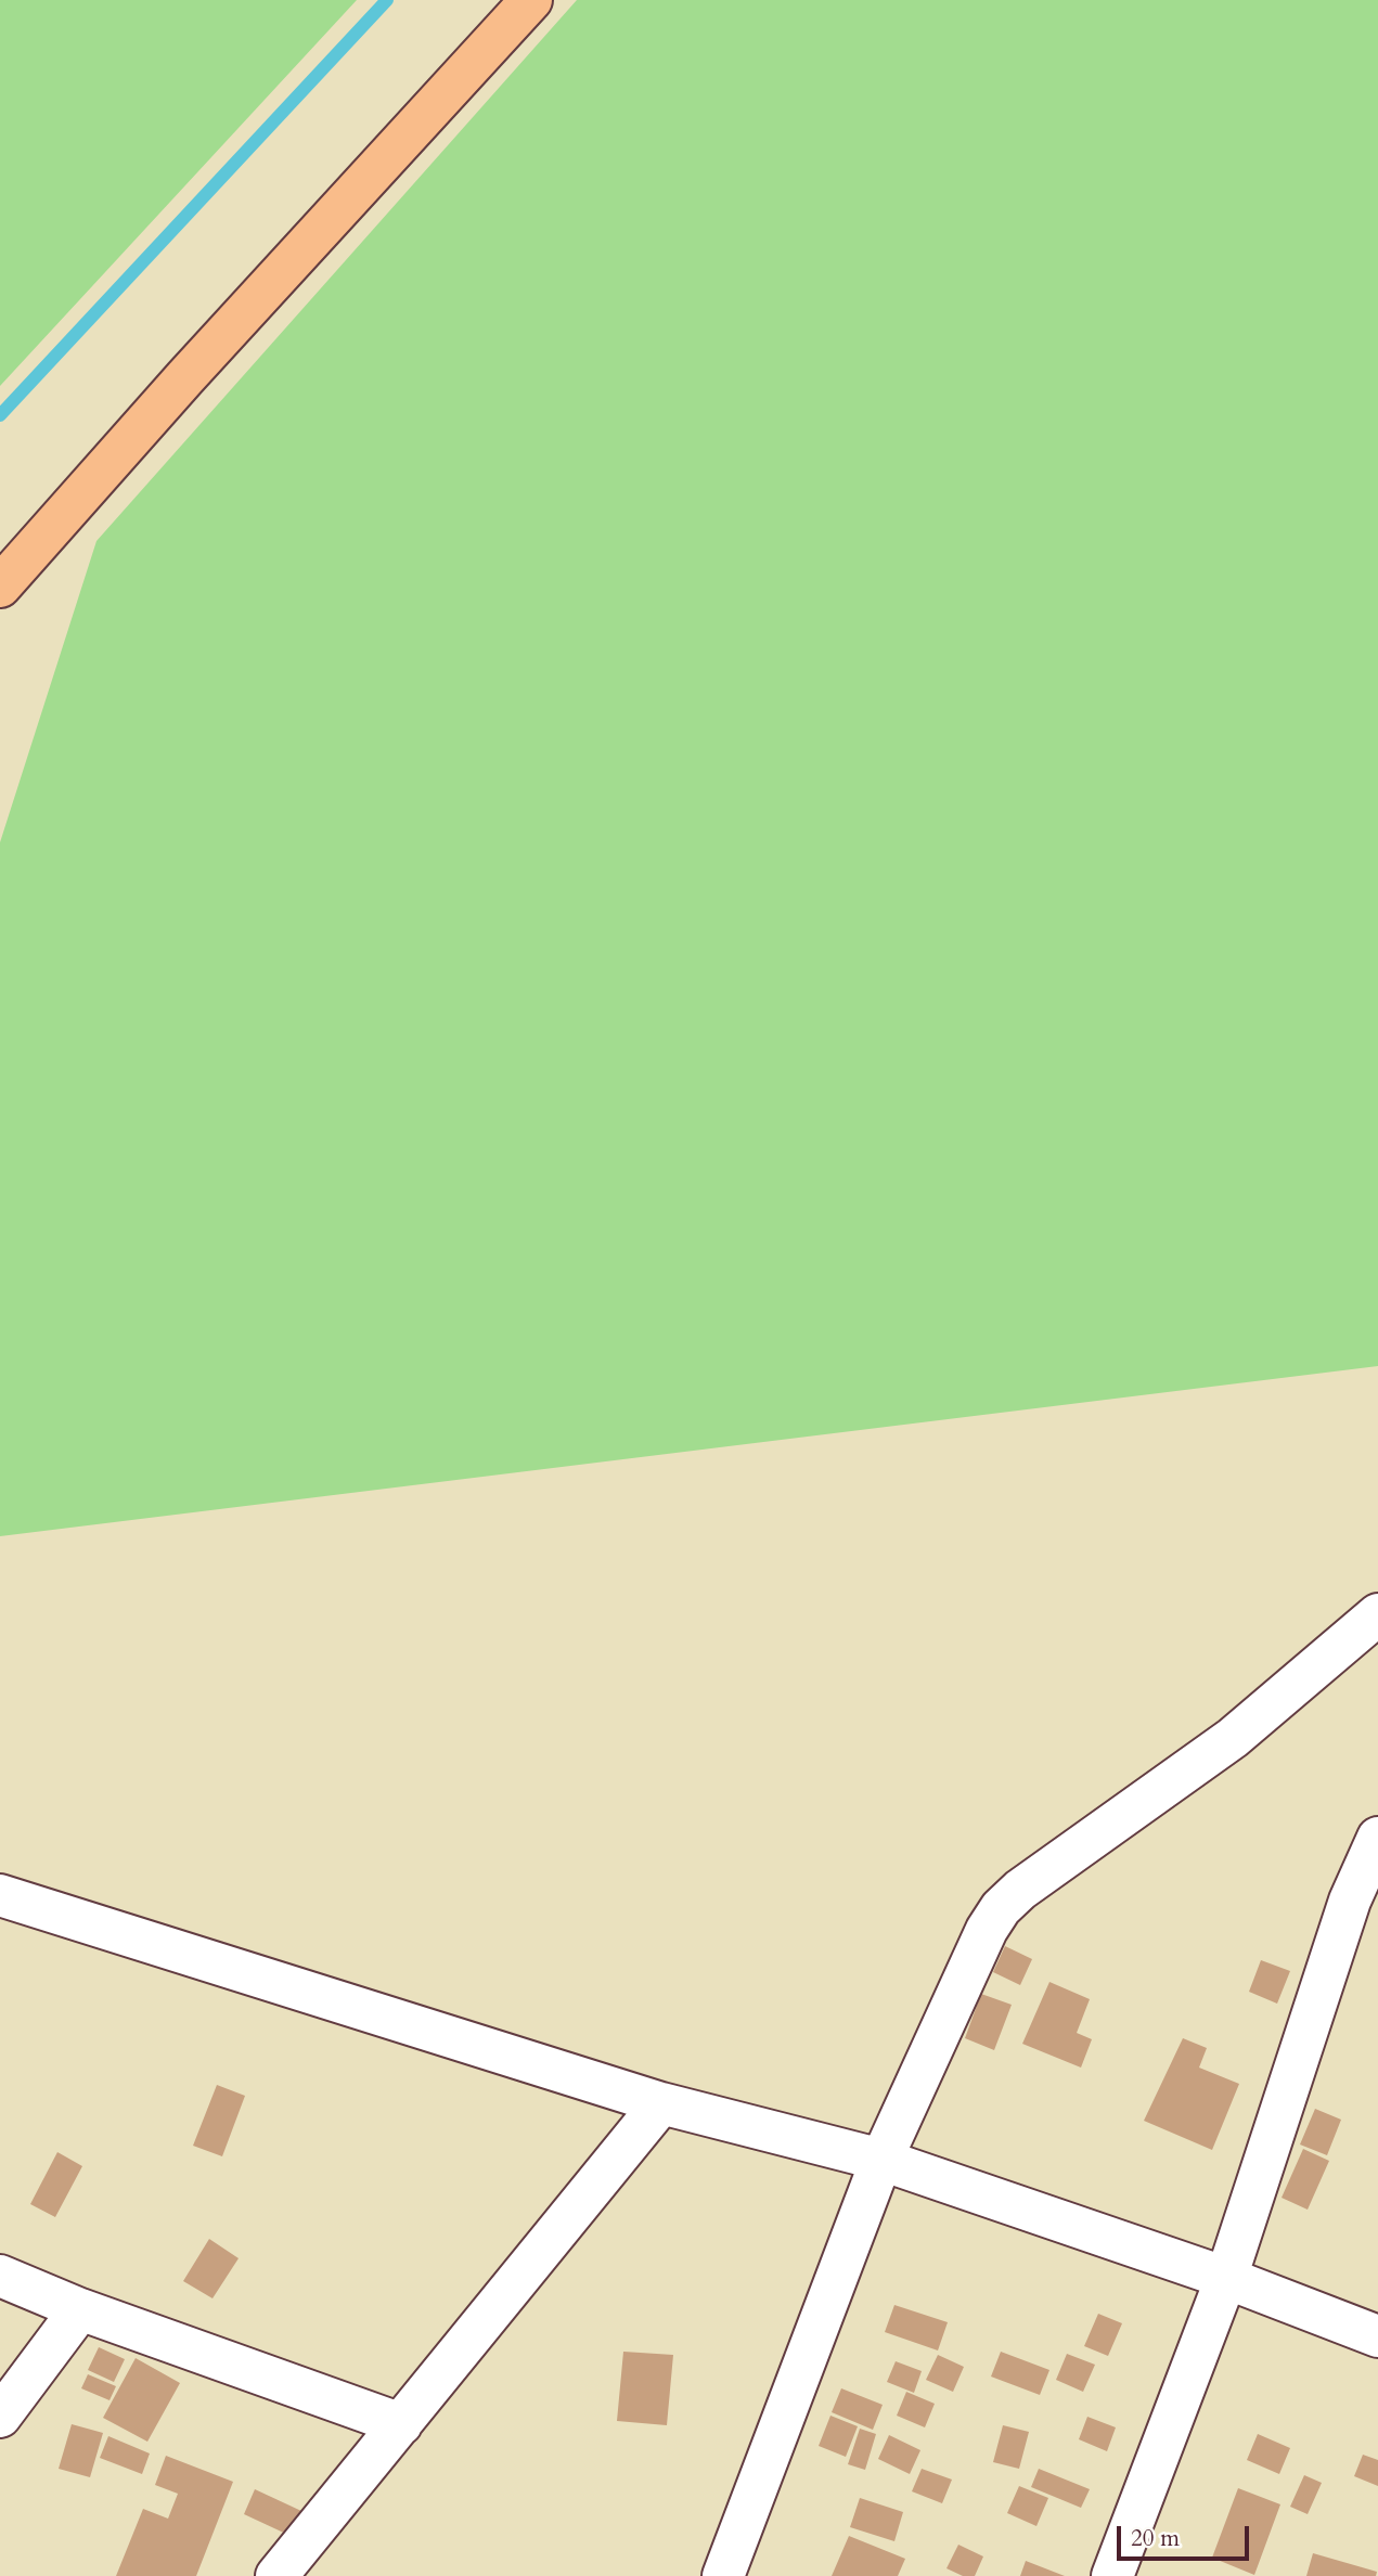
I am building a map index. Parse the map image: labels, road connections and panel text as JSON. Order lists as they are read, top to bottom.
{
  "scale_bar": "20 m"
}
